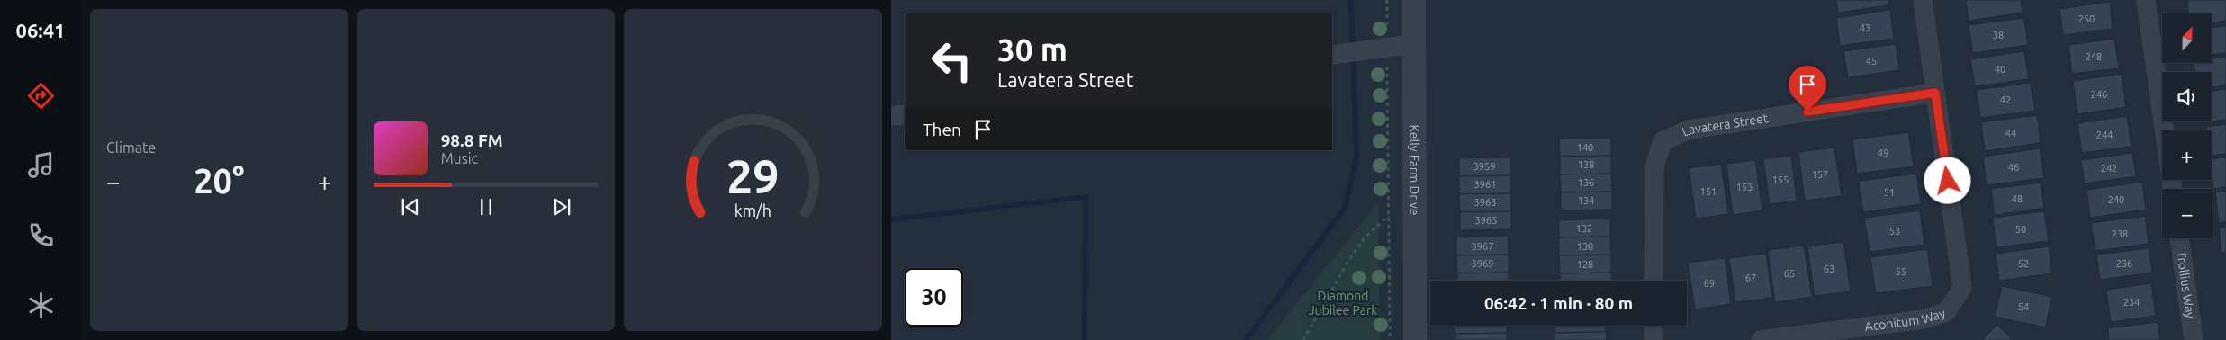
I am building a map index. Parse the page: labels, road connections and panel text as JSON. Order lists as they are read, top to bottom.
{
  "streets": {
    "street": [
      "Lavatera Street",
      "Kelly Farm Drive",
      "Trollius Way",
      "Aconitum Way"
    ]
  },
  "crossings": [
    ["Lavatera Street", "Aconitum Way"]
  ],
  "parks": ["Diamond Jubilee Park"],
  "house_numbers": [
    "250",
    "43",
    "38",
    "248",
    "45",
    "40",
    "246",
    "42",
    "44",
    "244",
    "140",
    "49",
    "138",
    "3959",
    "46",
    "242",
    "157",
    "155",
    "136",
    "3961",
    "153",
    "151",
    "51",
    "48",
    "240",
    "134",
    "3963",
    "3965",
    "132",
    "50",
    "53",
    "238",
    "3967",
    "130",
    "3969",
    "52",
    "236",
    "128",
    "63",
    "55",
    "65",
    "67",
    "69",
    "234",
    "54"
  ],
  "north": "top",
  "page": {
    "tabs": "06:41",
    "tile": "Climate",
    "map_buttons": ["+", "−"],
    "turn": ["30 m", "Lavatera Street"],
    "then": "Then",
    "song": ["98.8 FM", "Music"],
    "heat": ["−", "20°", "+"],
    "limit": "30",
    "trip": "06:42 · 1 min · 80 m",
    "gauge": ["29", "km/h"]
  }
}
